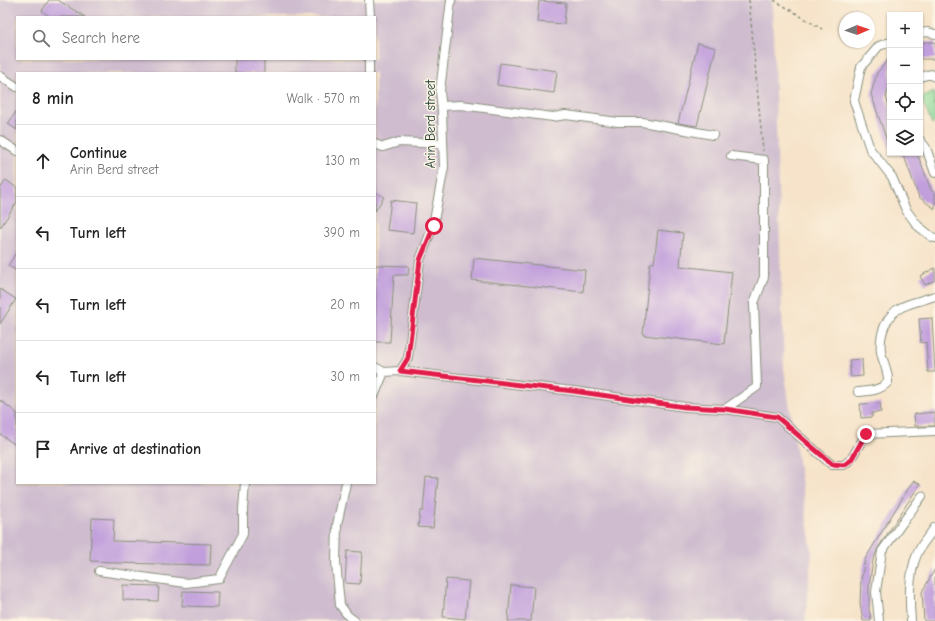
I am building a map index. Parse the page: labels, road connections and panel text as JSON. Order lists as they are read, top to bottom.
{
  "streets": {
    "street": ["Arin Berd street"]
  },
  "north": "right",
  "page": {
    "map_buttons": ["+", "−"],
    "search": "Search here",
    "heading": ["8 min", "Walk · 570 m"],
    "list": [
      ["Continue", "Arin Berd street", "130 m"],
      ["Turn left", "390 m"],
      ["Turn left", "20 m"],
      ["Turn left", "30 m"],
      "Arrive at destination"
    ]
  }
}
